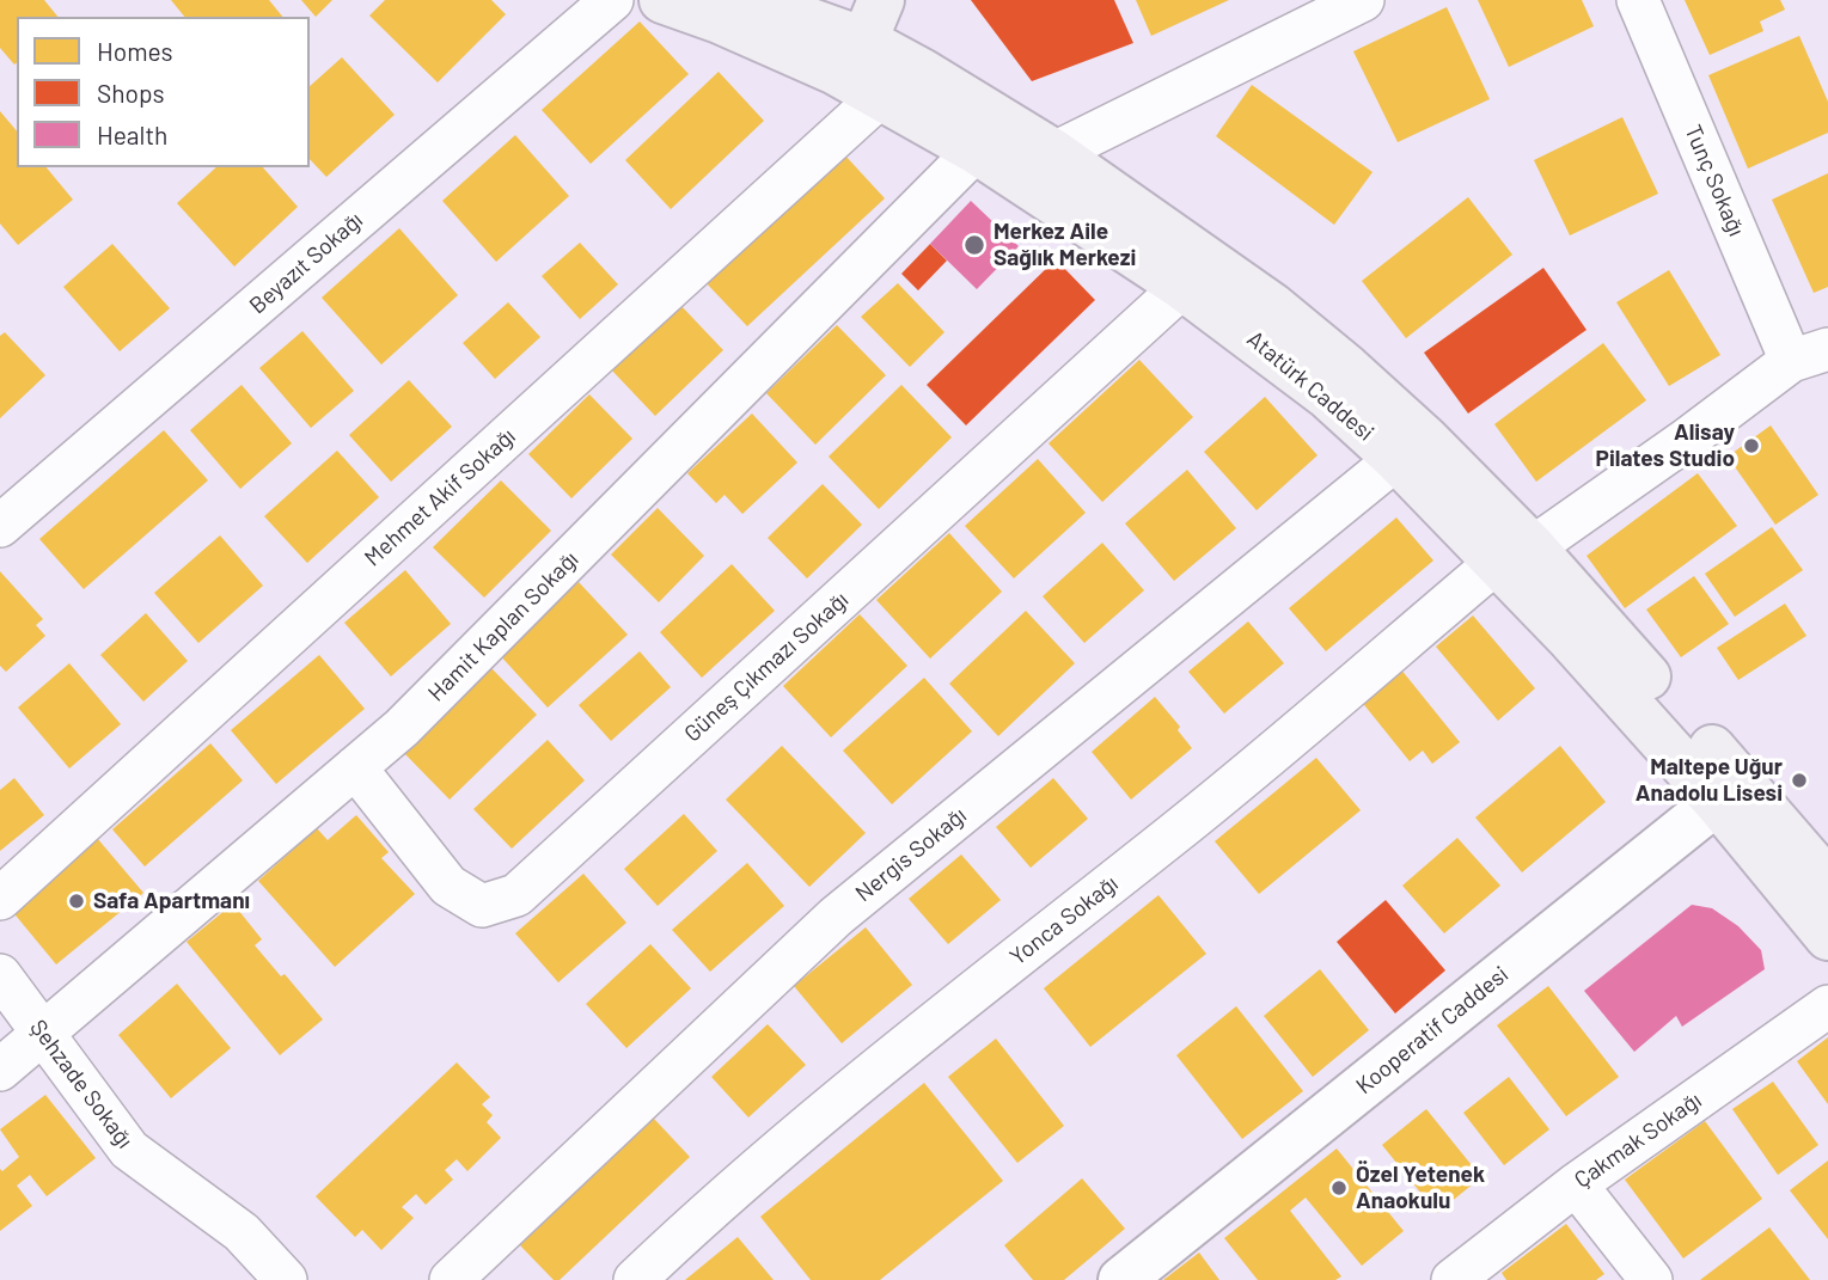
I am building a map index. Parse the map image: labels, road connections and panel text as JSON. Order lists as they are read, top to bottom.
{
  "streets": {
    "main road": ["Atatürk Caddesi"],
    "street": [
      "Tunç Sokağı",
      "Beyazıt Sokağı",
      "Mehmet Akif Sokağı",
      "Hamit Kaplan Sokağı",
      "Güneş Çıkmazı Sokağı",
      "Nergis Sokağı",
      "Yonca Sokağı",
      "Kooperatif Caddesi",
      "Şehzade Sokağı",
      "Çakmak Sokağı"
    ]
  },
  "crossings": [
    ["Tunç Sokağı", "Yonca Sokağı"],
    ["Atatürk Caddesi", "Mehmet Akif Sokağı"],
    ["Atatürk Caddesi", "Hamit Kaplan Sokağı"],
    ["Atatürk Caddesi", "Güneş Çıkmazı Sokağı"],
    ["Atatürk Caddesi", "Nergis Sokağı"],
    ["Atatürk Caddesi", "Yonca Sokağı"],
    ["Atatürk Caddesi", "Kooperatif Caddesi"],
    ["Hamit Kaplan Sokağı", "Güneş Çıkmazı Sokağı"],
    ["Hamit Kaplan Sokağı", "Şehzade Sokağı"]
  ],
  "places": [
    "Merkez Aile Sağlık Merkezi",
    "Alisay Pilates Studio",
    "Maltepe Uğur Anadolu Lisesi",
    "Safa Apartmanı",
    "Özel Yetenek Anaokulu"
  ],
  "legend": ["Homes", "Shops", "Health"]
}
